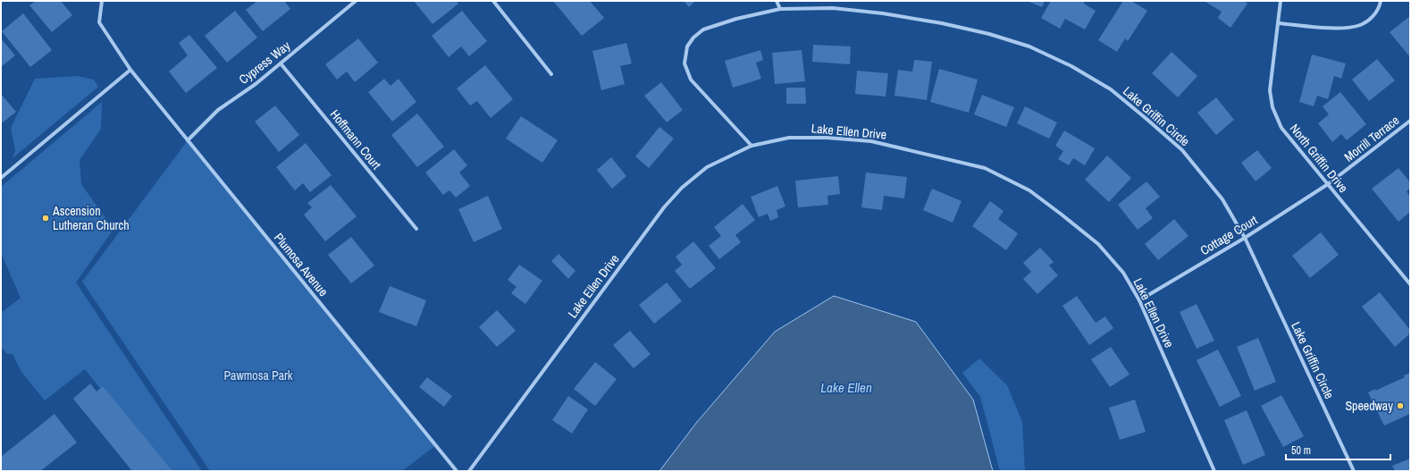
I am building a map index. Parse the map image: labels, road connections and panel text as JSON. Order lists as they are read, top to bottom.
{
  "streets": {
    "street": [
      "Cypress Way",
      "Lake Griffin Circle",
      "Lake Ellen Drive",
      "Morrill Terrace",
      "Hoffmann Court",
      "North Griffin Drive",
      "Cottage Court",
      "Plumosa Avenue"
    ]
  },
  "crossings": [
    ["Cypress Way", "Hoffmann Court"],
    ["Cypress Way", "Plumosa Avenue"],
    ["Lake Griffin Circle", "Lake Ellen Drive"],
    ["Lake Griffin Circle", "Cottage Court"],
    ["Lake Ellen Drive", "Cottage Court"],
    ["Morrill Terrace", "North Griffin Drive"],
    ["Morrill Terrace", "Cottage Court"],
    ["North Griffin Drive", "Cottage Court"]
  ],
  "water": ["Lake Ellen"],
  "parks": ["Pawmosa Park"],
  "places": ["Ascension Lutheran Church", "Speedway"],
  "scale_bar": "50 m"
}
